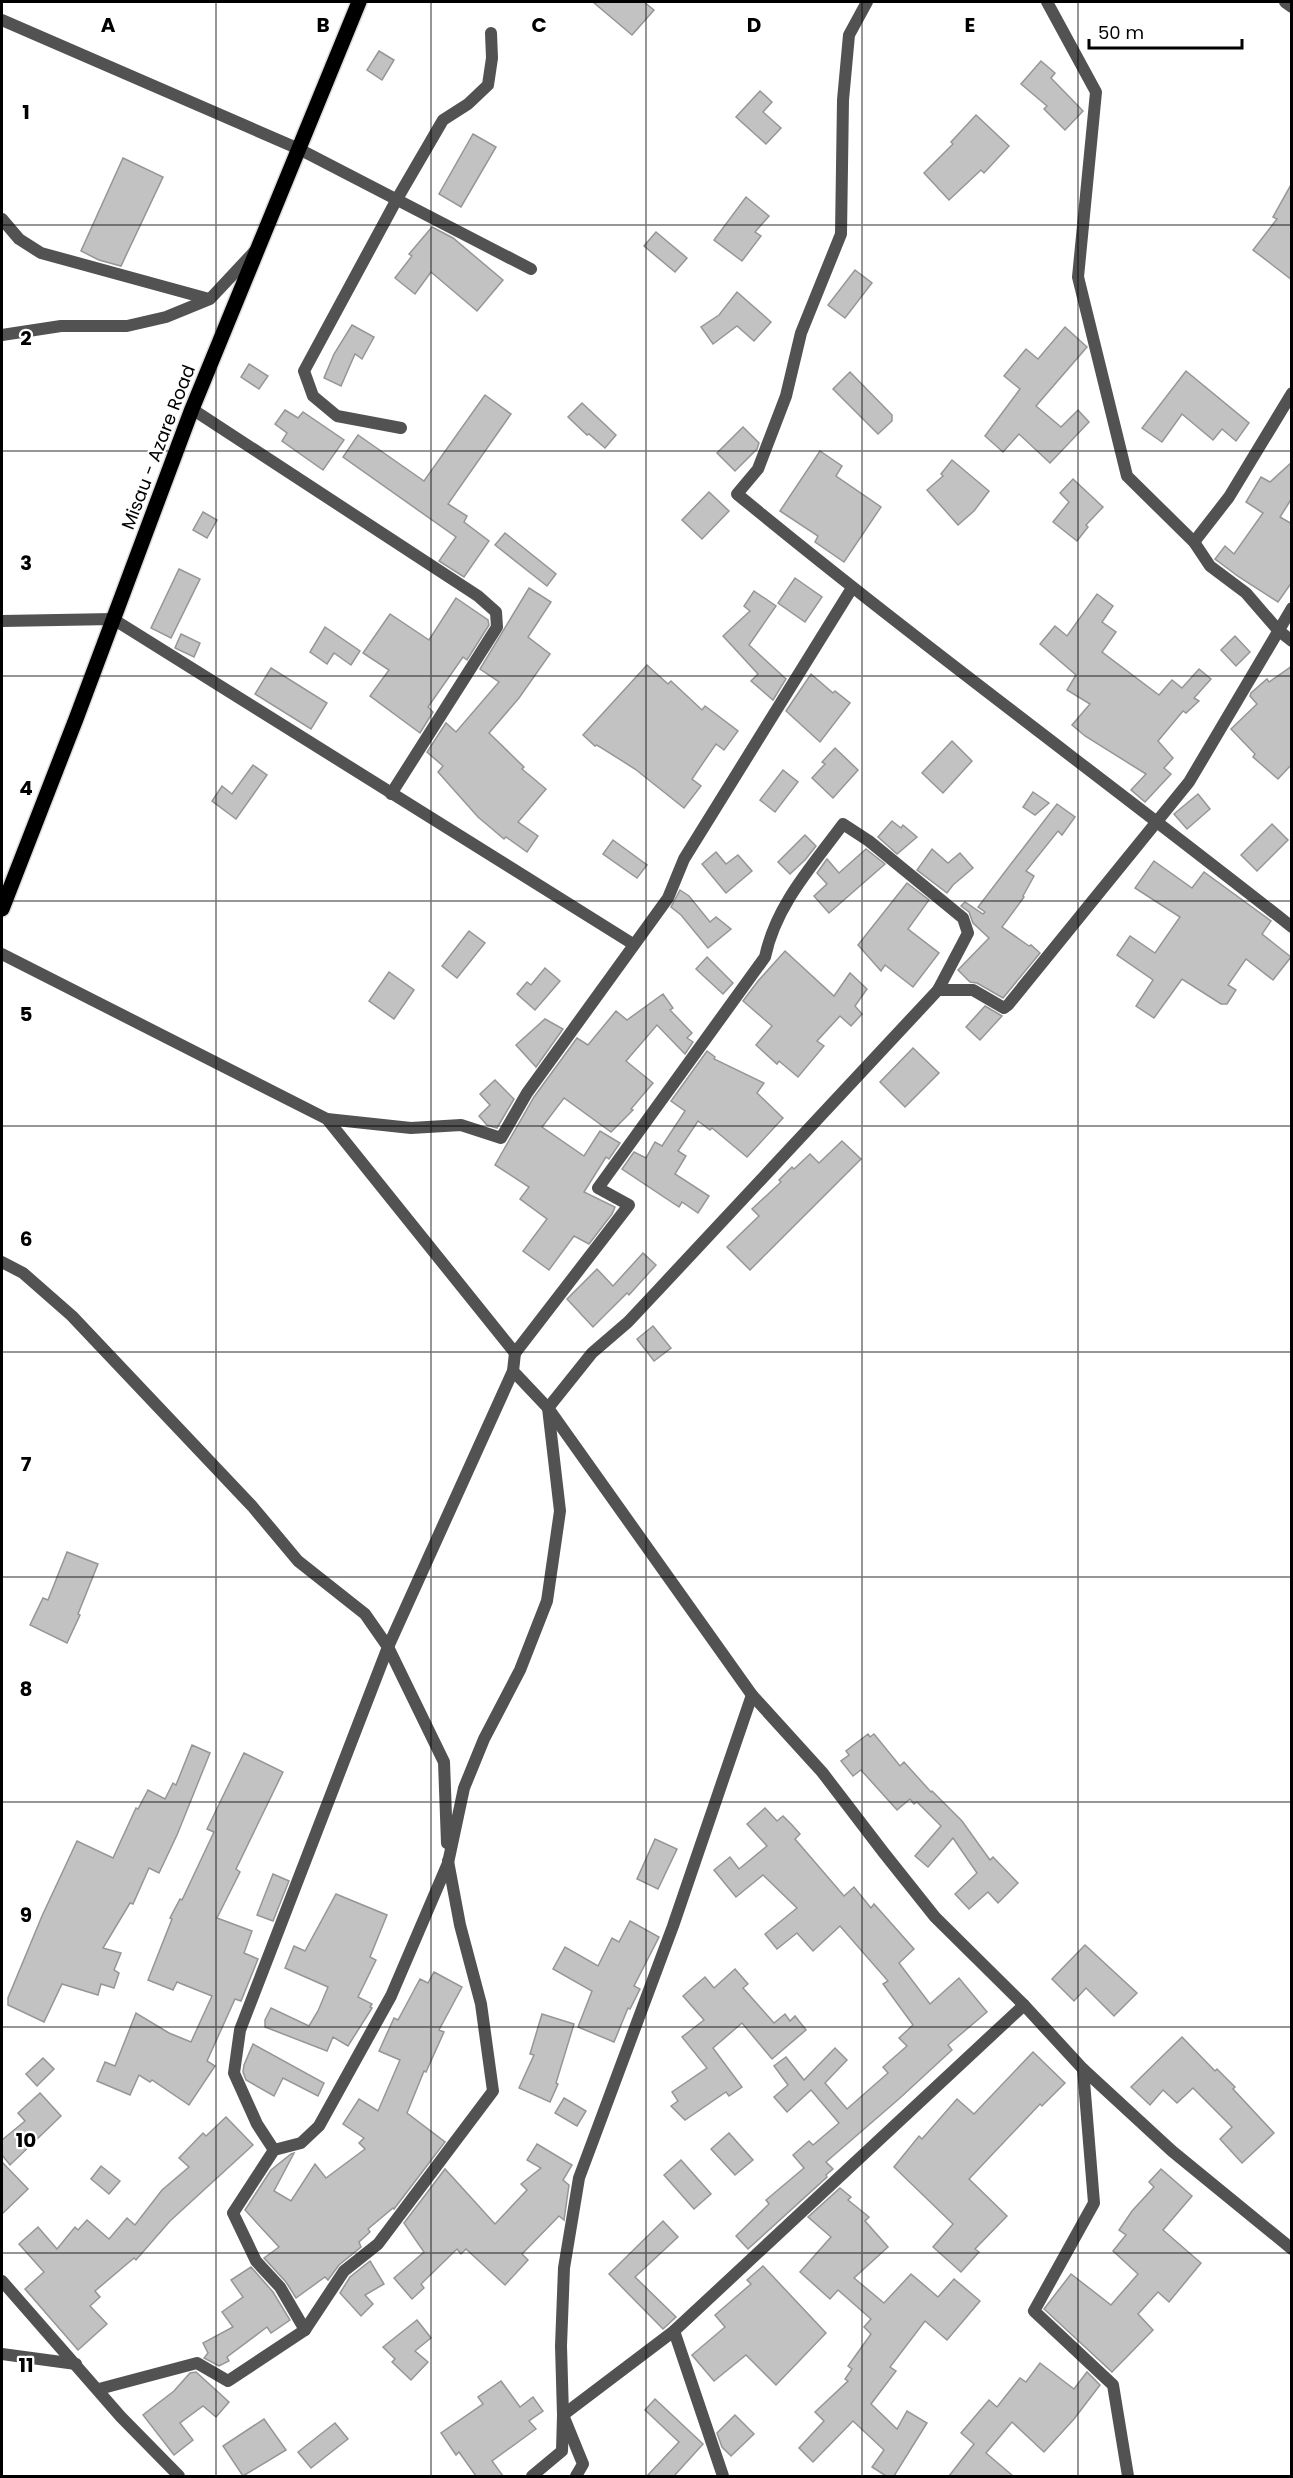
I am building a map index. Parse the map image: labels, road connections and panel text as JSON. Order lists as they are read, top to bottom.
{
  "streets": {
    "main road": ["Misau - Azare Road"]
  },
  "scale_bar": "50 m",
  "grid": {
    "columns": [
      "A",
      "B",
      "C",
      "D",
      "E"
    ],
    "rows": [
      "1",
      "2",
      "3",
      "4",
      "5",
      "6",
      "7",
      "8",
      "9",
      "10",
      "11"
    ]
  }
}
